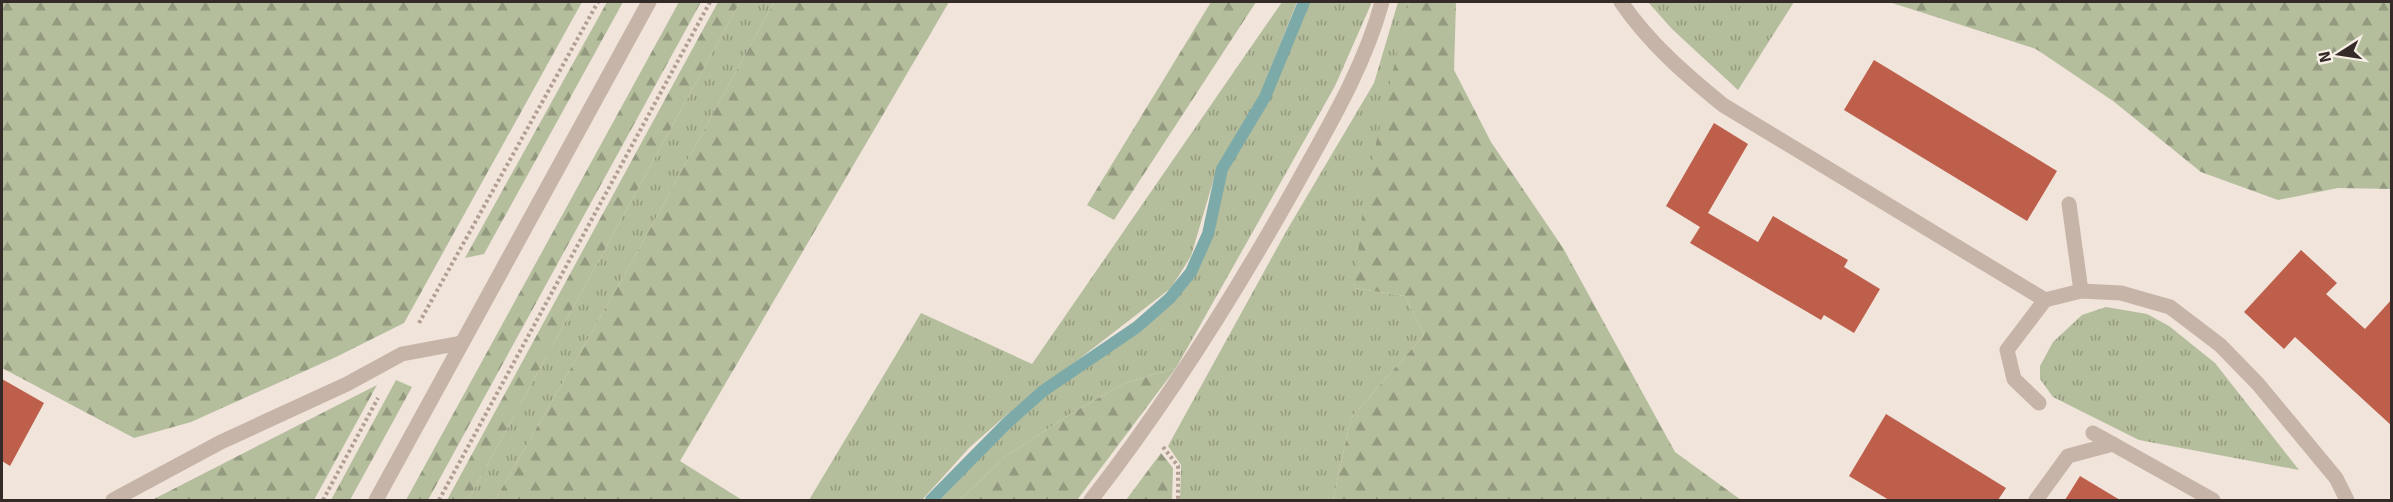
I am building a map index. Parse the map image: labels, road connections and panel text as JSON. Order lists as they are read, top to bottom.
{
  "north": "left"
}
